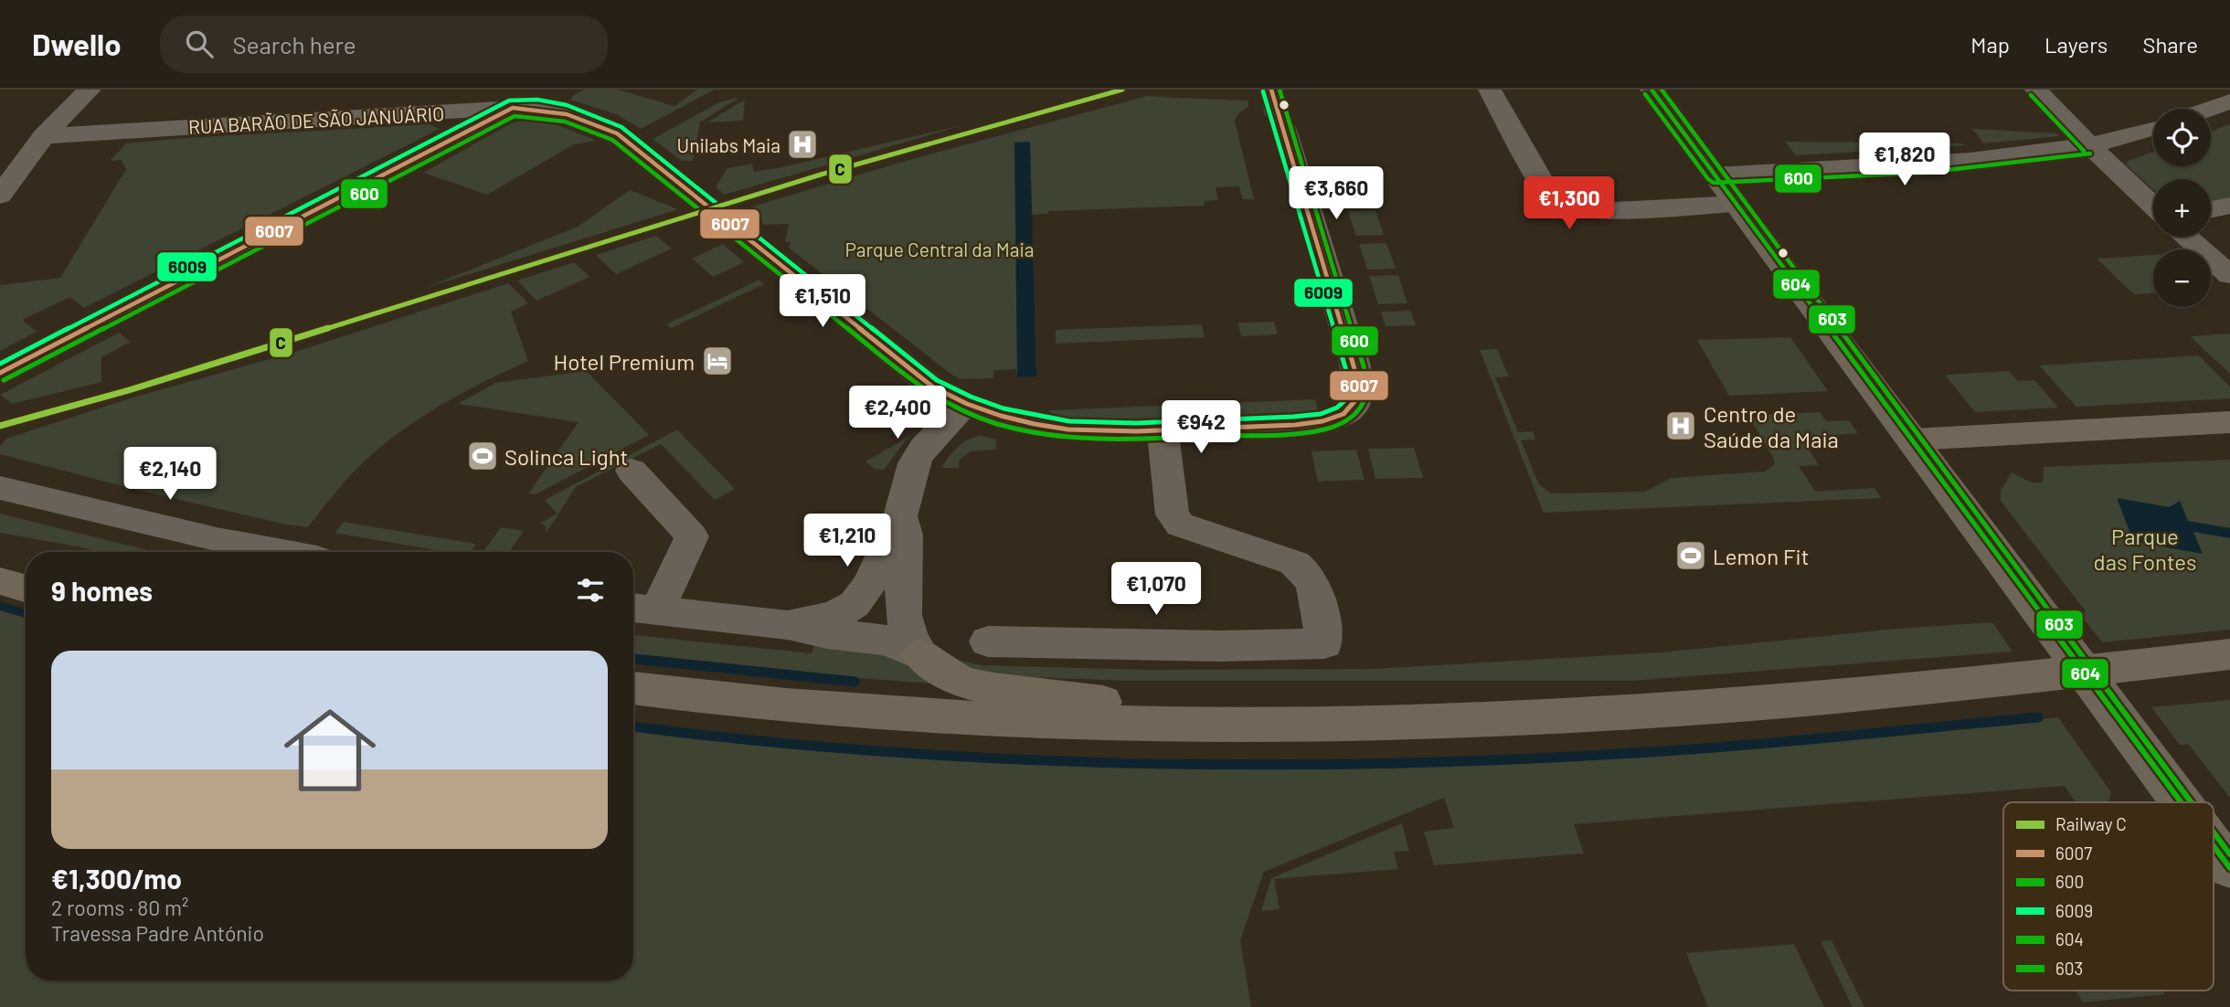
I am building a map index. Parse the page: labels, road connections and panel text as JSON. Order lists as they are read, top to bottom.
{
  "streets": {
    "street": ["RUA BARÃO DE SÃO JANUÁRIO"]
  },
  "parks": ["Parque Central da Maia", "Parque das Fontes"],
  "places": {
    "hospital": ["Unilabs Maia", "Centro de Saúde da Maia"],
    "hotel": ["Hotel Premium"],
    "sports": ["Solinca Light", "Lemon Fit"]
  },
  "lines": [
    "rail line C",
    "transit line 6007",
    "transit line 600",
    "transit line 604",
    "transit line 603",
    "transit line 6009"
  ],
  "legend": [
    "Railway C",
    "6007",
    "600",
    "6009",
    "604",
    "603"
  ],
  "page": {
    "header": "Dwello",
    "search": "Search here",
    "nav": ["Map", "Layers", "Share"],
    "map_buttons": ["+", "−"],
    "price": [
      "€1,820",
      "€3,660",
      "€1,300",
      "€1,510",
      "€2,400",
      "€942",
      "€2,140",
      "€1,210",
      "€1,070"
    ],
    "heading": "9 homes",
    "list": [
      {
        "name": "€1,300/mo",
        "note": "2 rooms · 80 m² · Travessa Padre António"
      }
    ]
  }
}
